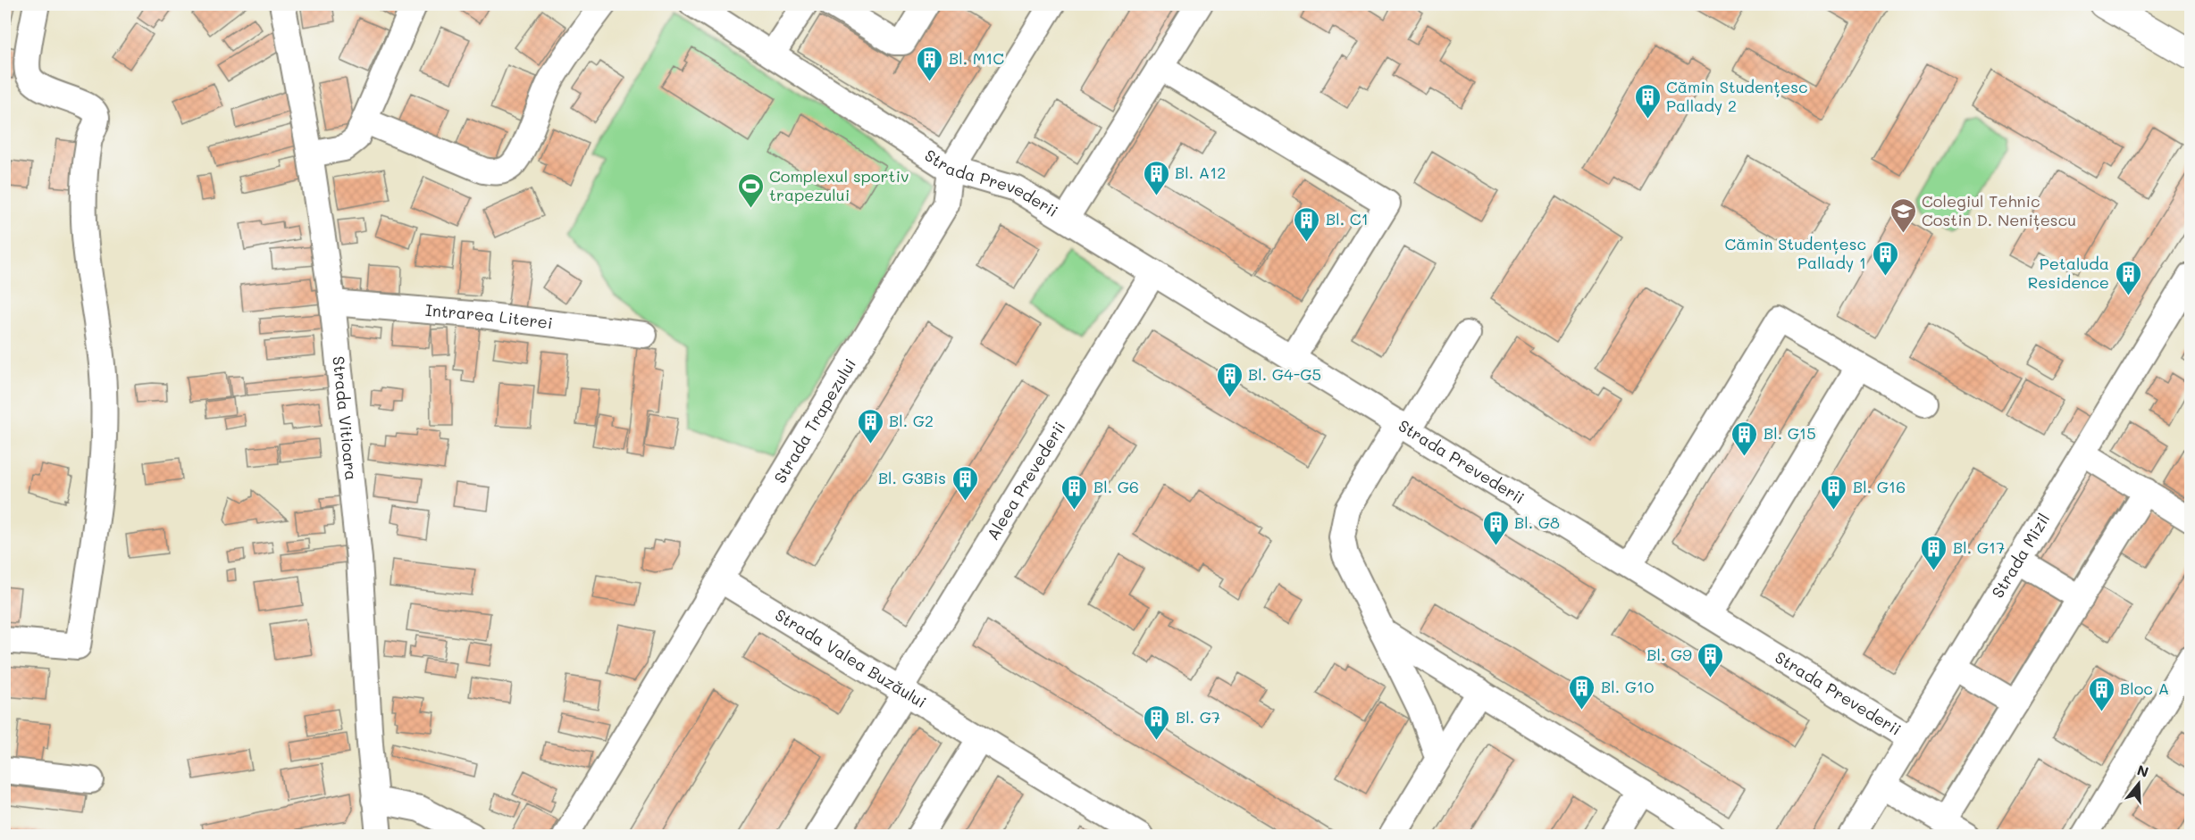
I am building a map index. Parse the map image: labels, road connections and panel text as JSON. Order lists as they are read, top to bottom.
{
  "streets": {
    "street": [
      "Strada Prevederii",
      "Intrarea Literei",
      "Strada Vitioara",
      "Strada Trapezului",
      "Aleea Prevederii",
      "Strada Mizil",
      "Strada Valea Buzăului"
    ]
  },
  "crossings": [
    ["Strada Prevederii", "Strada Trapezului"],
    ["Strada Prevederii", "Aleea Prevederii"],
    ["Strada Prevederii", "Strada Mizil"],
    ["Intrarea Literei", "Strada Vitioara"],
    ["Strada Trapezului", "Strada Valea Buzăului"],
    ["Aleea Prevederii", "Strada Valea Buzăului"]
  ],
  "places": {
    "building": [
      "Bl. M1C",
      "Cămin Studențesc Pallady 2",
      "Bl. A12",
      "Bl. C1",
      "Cămin Studențesc Pallady 1",
      "Petaluda Residence",
      "Bl. G4-G5",
      "Bl. G2",
      "Bl. G15",
      "Bl. G3Bis",
      "Bl. G6",
      "Bl. G16",
      "Bl. G8",
      "Bl. G17",
      "Bl. G9",
      "Bl. G10",
      "Bloc A",
      "Bl. G7"
    ],
    "sports": ["Complexul sportiv trapezului"],
    "school or university": ["Colegiul Tehnic Costin D. Nenițescu"]
  },
  "north": "top"
}
